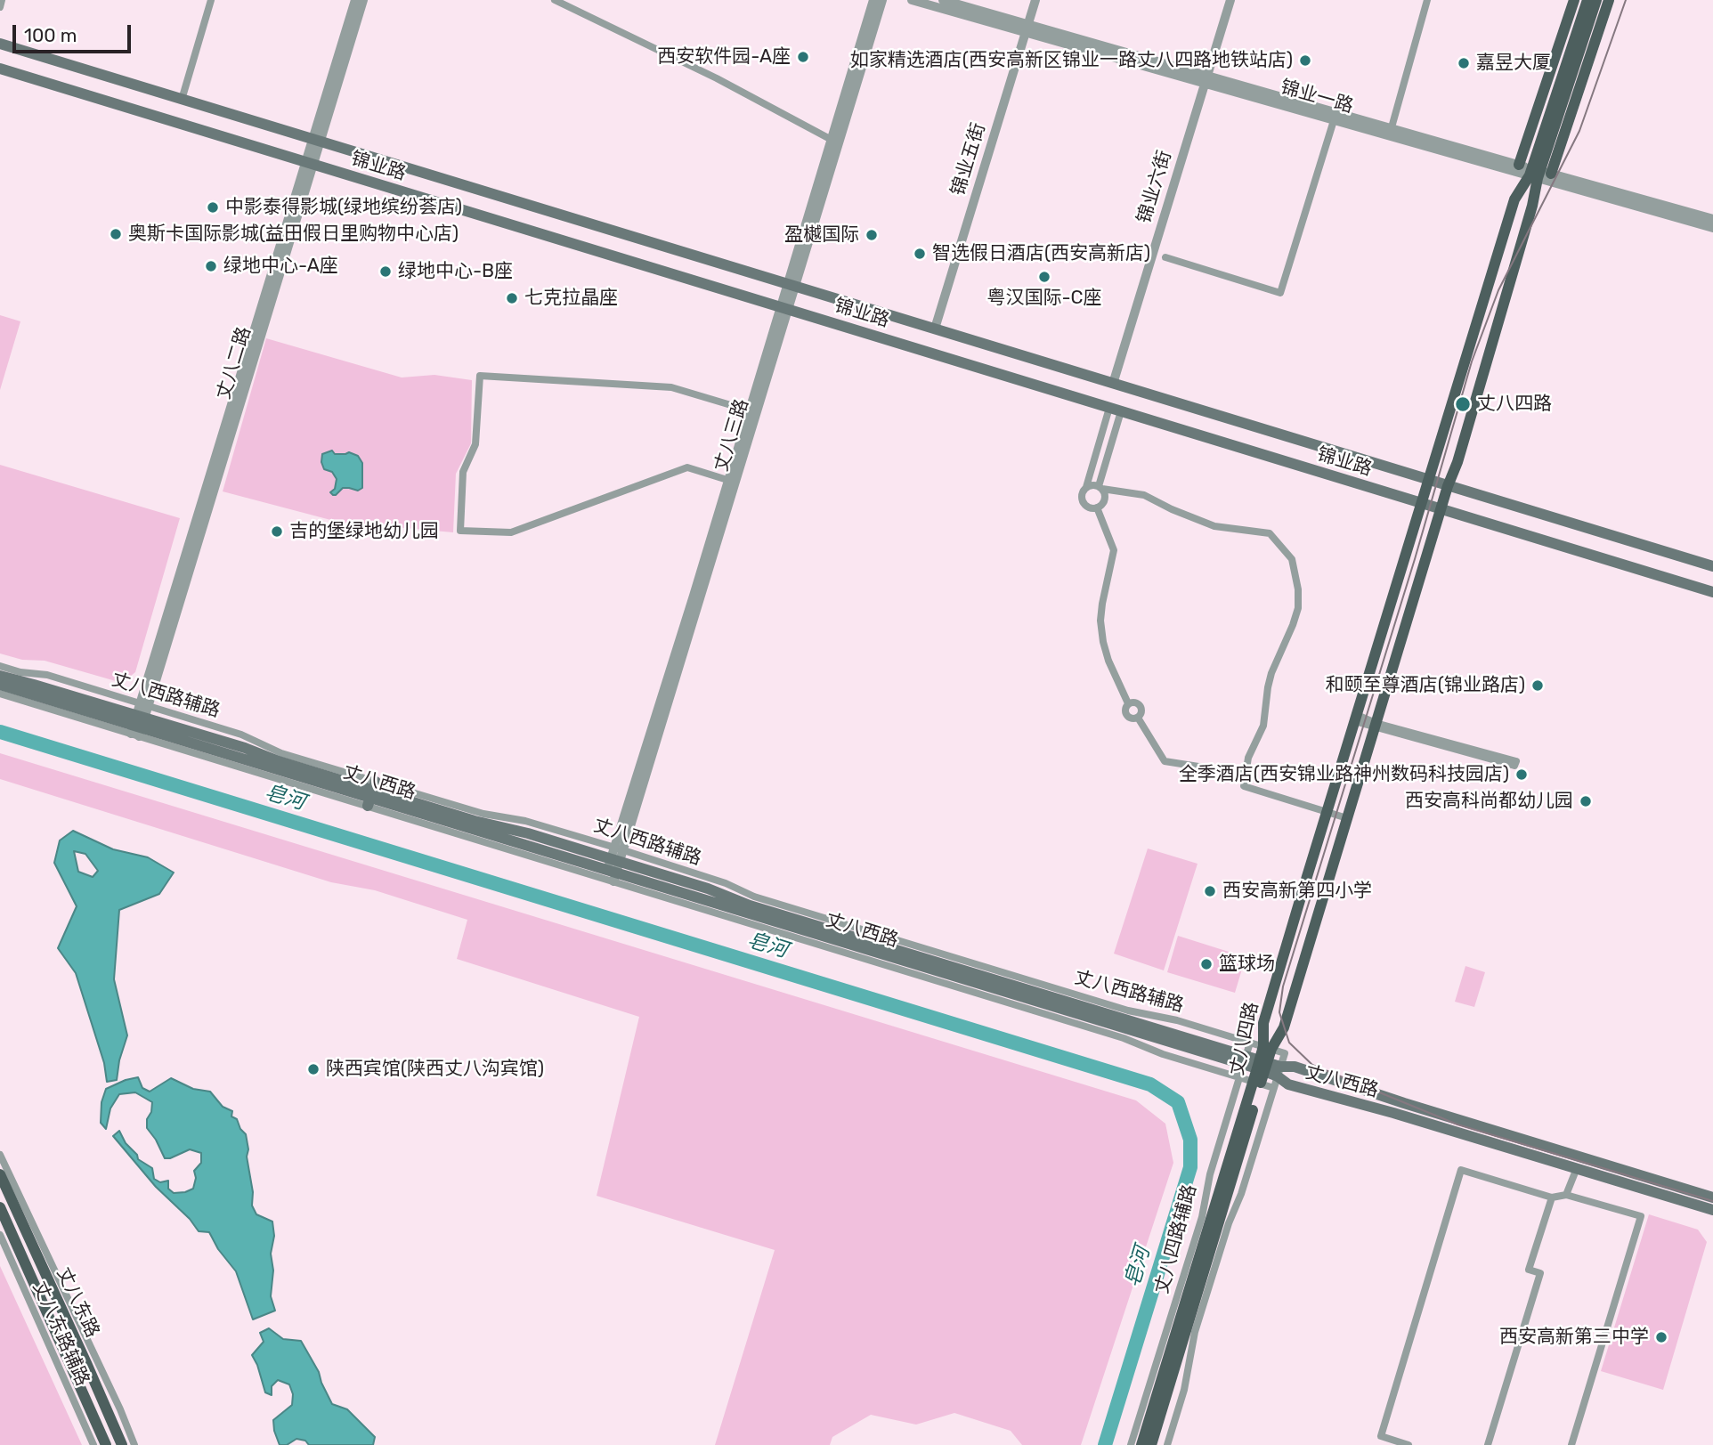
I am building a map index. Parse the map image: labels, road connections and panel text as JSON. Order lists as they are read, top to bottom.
{
  "streets": {
    "main road": [
      "锦业路",
      "丈八西路",
      "丈八四路",
      "丈八东路"
    ],
    "street": [
      "锦业一路",
      "锦业五街",
      "锦业六街",
      "丈八二路",
      "丈八三路",
      "丈八西路辅路",
      "丈八四路辅路",
      "丈八东路辅路"
    ]
  },
  "crossings": [
    ["锦业一路", "锦业五街"],
    ["锦业一路", "锦业六街"],
    ["锦业一路", "丈八四路"],
    ["锦业五街", "锦业路"],
    ["锦业路", "锦业六街"],
    ["锦业路", "丈八二路"],
    ["锦业路", "丈八三路"],
    ["锦业路", "丈八四路"],
    ["丈八二路", "丈八西路辅路"],
    ["丈八二路", "丈八西路"],
    ["丈八三路", "丈八西路辅路"],
    ["丈八三路", "丈八西路"],
    ["丈八西路辅路", "丈八西路"],
    ["丈八西路辅路", "丈八四路"],
    ["丈八西路辅路", "丈八四路辅路"],
    ["丈八西路", "丈八四路"],
    ["丈八西路", "丈八四路辅路"]
  ],
  "water": ["皂河"],
  "places": [
    "西安软件园-A座",
    "如家精选酒店(西安高新区锦业一路丈八四路地铁站店)",
    "嘉昱大厦",
    "中影泰得影城(绿地缤纷荟店)",
    "奥斯卡国际影城(益田假日里购物中心店)",
    "盈樾国际",
    "智选假日酒店(西安高新店)",
    "绿地中心-A座",
    "绿地中心-B座",
    "粤汉国际-C座",
    "七克拉晶座",
    "丈八四路",
    "吉的堡绿地幼儿园",
    "和颐至尊酒店(锦业路店)",
    "全季酒店(西安锦业路神州数码科技园店)",
    "西安高科尚都幼儿园",
    "西安高新第四小学",
    "篮球场",
    "陕西宾馆(陕西丈八沟宾馆)",
    "西安高新第三中学"
  ],
  "scale_bar": "100 m"
}
